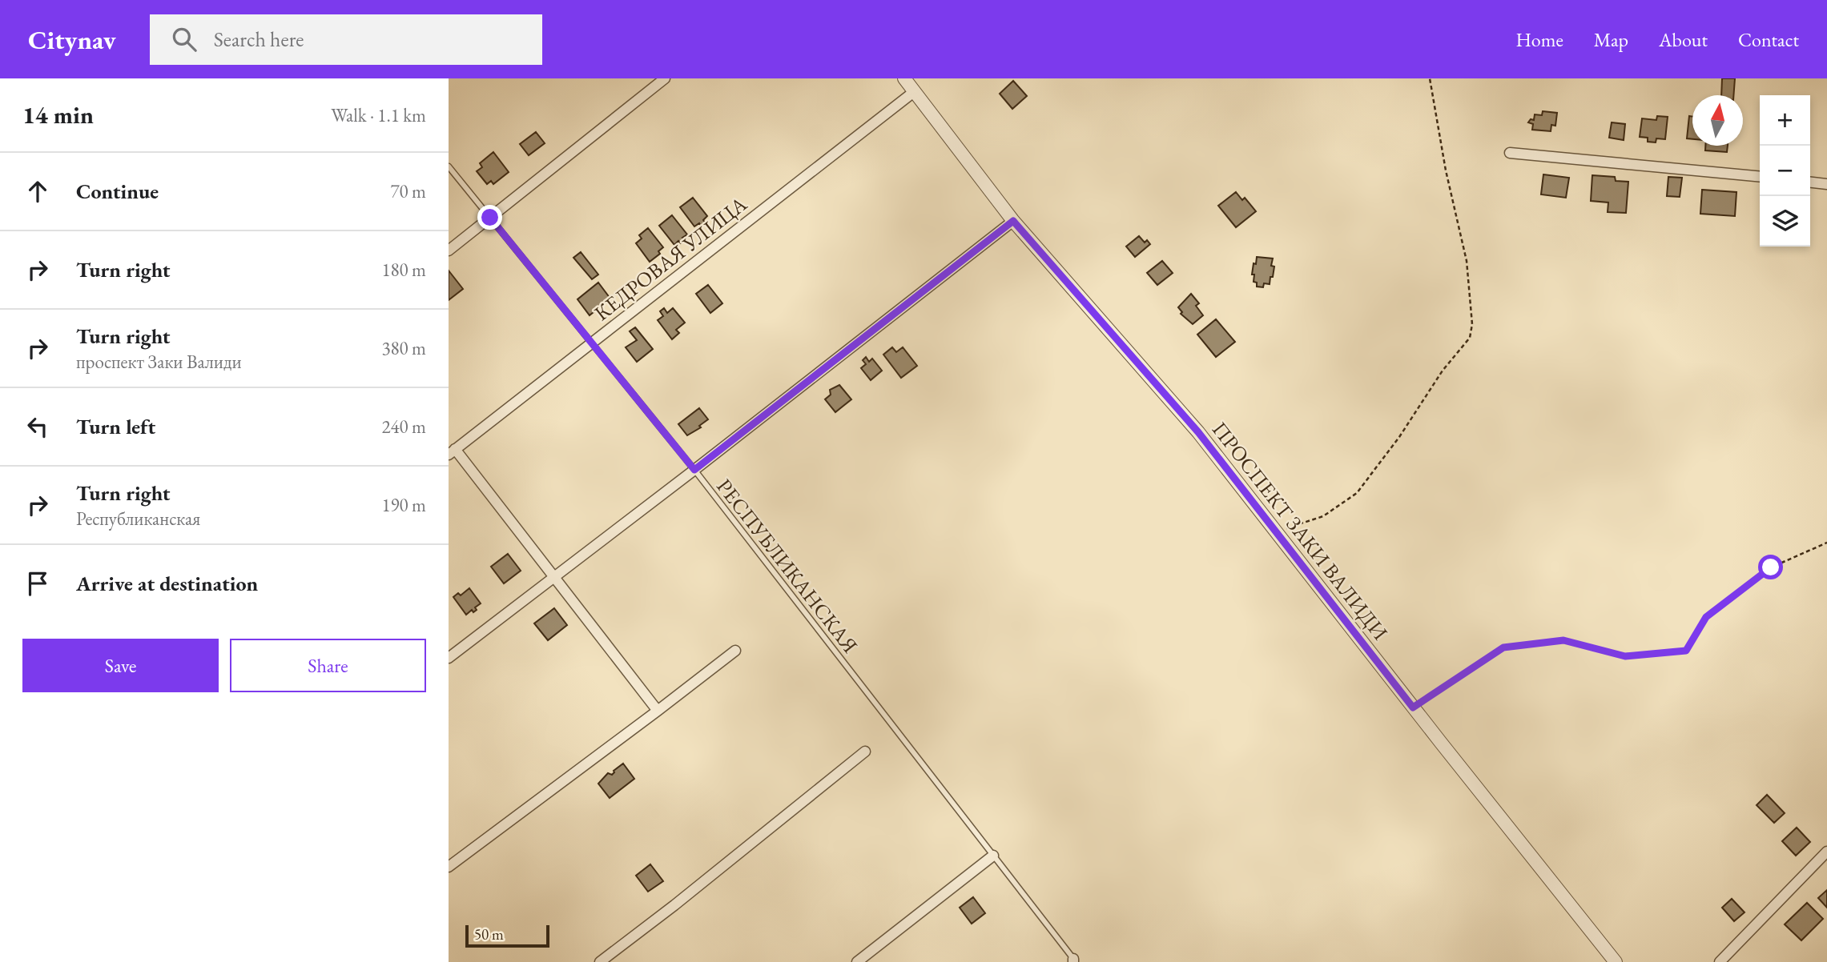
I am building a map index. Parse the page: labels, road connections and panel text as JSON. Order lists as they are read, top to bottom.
{
  "streets": {
    "street": ["КЕДРОВАЯ УЛИЦА", "ПРОСПЕКТ ЗАКИ ВАЛИДИ"],
    "lane": ["РЕСПУБЛИКАНСКАЯ"]
  },
  "crossings": [
    ["КЕДРОВАЯ УЛИЦА", "ПРОСПЕКТ ЗАКИ ВАЛИДИ"],
    ["КЕДРОВАЯ УЛИЦА", "РЕСПУБЛИКАНСКАЯ"]
  ],
  "scale_bar": "50 m",
  "north": "top",
  "page": {
    "header": "Citynav",
    "search": "Search here",
    "nav": [
      "Home",
      "Map",
      "About",
      "Contact"
    ],
    "heading": ["14 min", "Walk · 1.1 km"],
    "map_buttons": ["+", "−"],
    "list": [
      ["Continue", "70 m"],
      ["Turn right", "180 m"],
      ["Turn right", "проспект Заки Валиди", "380 m"],
      ["Turn left", "240 m"],
      ["Turn right", "Республиканская", "190 m"],
      "Arrive at destination"
    ],
    "buttons": ["Save", "Share"],
    "scale": "50 m"
  }
}
